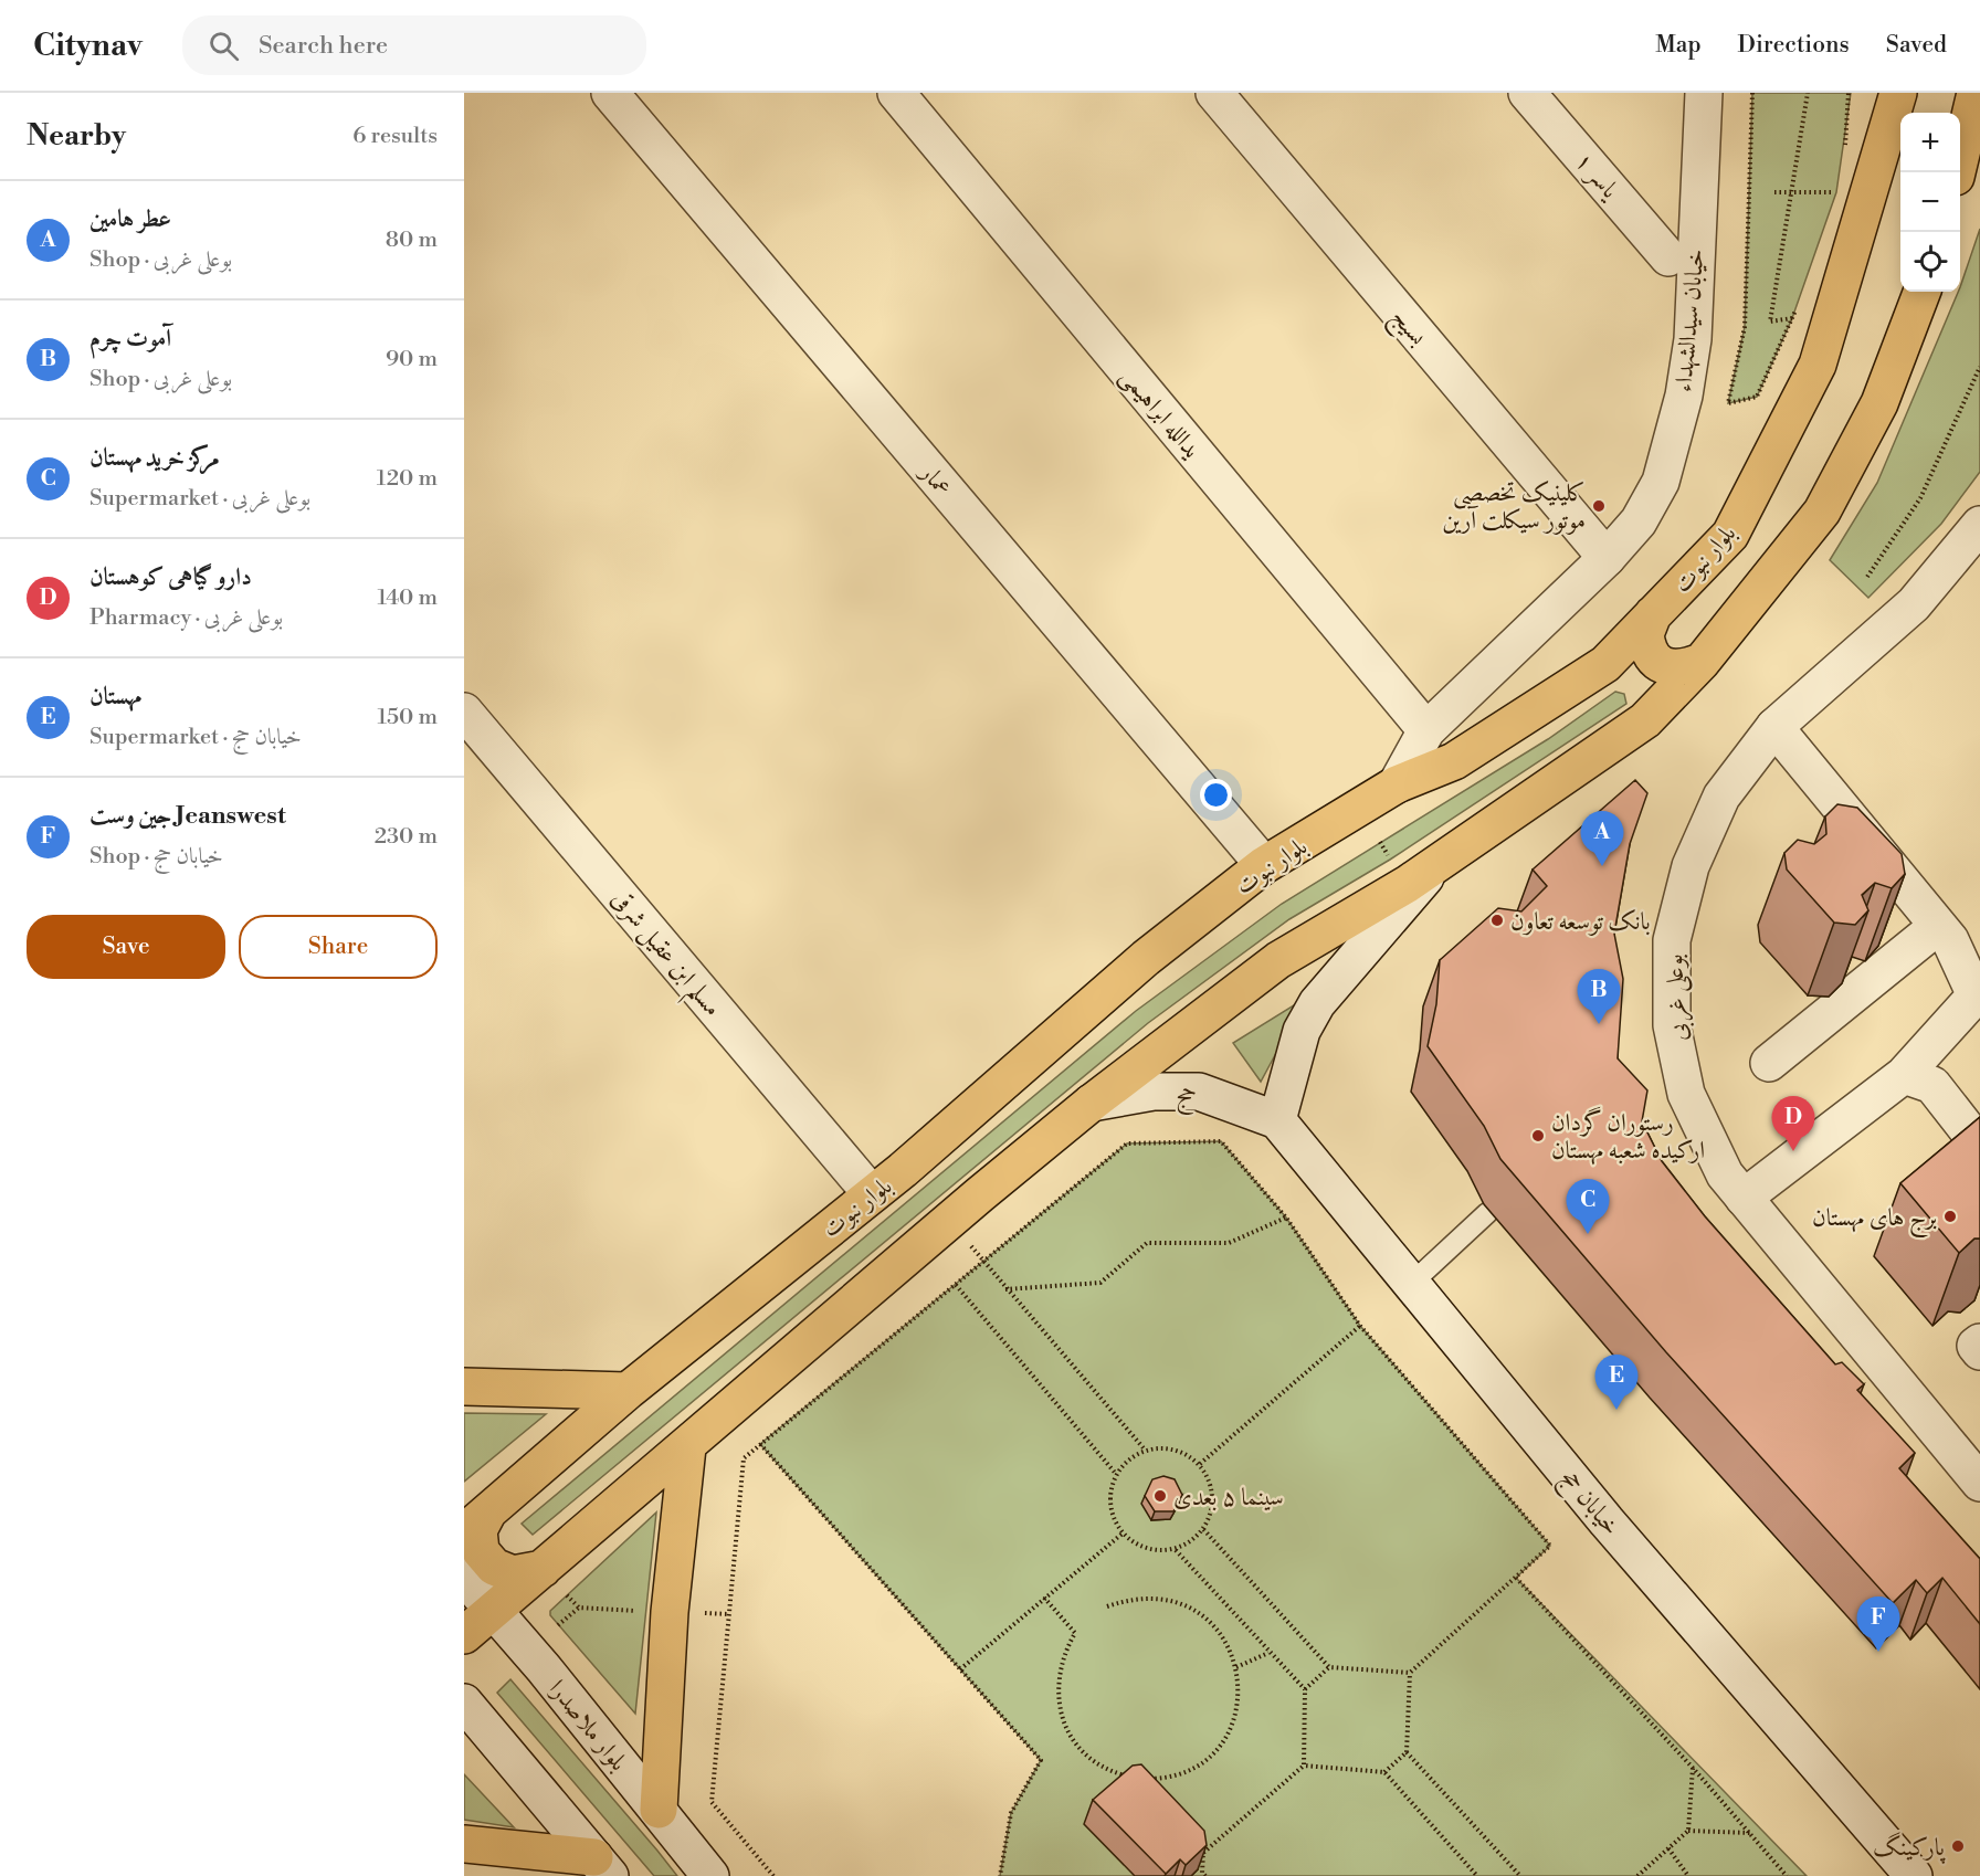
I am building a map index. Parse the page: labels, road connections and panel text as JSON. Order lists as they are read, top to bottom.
{
  "streets": {
    "main road": ["بلوار نبوت"],
    "street": [
      "یاسر ۱",
      "خیابان سیدالشهداء",
      "بسیج",
      "یدالله ابراهیمی",
      "عمار",
      "مسلم ابن عقیل شرقی",
      "بوعلی غربی",
      "حج",
      "خیابان حج",
      "بلوار ملاصدرا"
    ]
  },
  "crossings": [
    ["خیابان سیدالشهداء", "بسیج"],
    ["خیابان سیدالشهداء", "یدالله ابراهیمی"],
    ["خیابان سیدالشهداء", "بلوار نبوت"],
    ["عمار", "بلوار نبوت"],
    ["بلوار نبوت", "مسلم ابن عقیل شرقی"],
    ["حج", "خیابان حج"]
  ],
  "places": [
    "کلینیک تخصصی موتور سیکلت آرین",
    "بانک توسعه تعاون",
    "رستوران گردان ارکیده شعبه مهستان",
    "برج های مهستان",
    "سینما ۵ بعدی",
    "پارکینگ"
  ],
  "page": {
    "header": "Citynav",
    "search": "Search here",
    "nav": ["Map", "Directions", "Saved"],
    "heading": ["Nearby", "6 results"],
    "map_buttons": ["+", "−"],
    "list": [
      {
        "mark": "A",
        "name": "عطر هامین",
        "note": "Shop · بوعلی غربی",
        "value": "80 m"
      },
      {
        "mark": "B",
        "name": "آموت چرم",
        "note": "Shop · بوعلی غربی",
        "value": "90 m"
      },
      {
        "mark": "C",
        "name": "مرکز خرید مهستان",
        "note": "Supermarket · بوعلی غربی",
        "value": "120 m"
      },
      {
        "mark": "D",
        "name": "دارو گیاهی کوهستان",
        "note": "Pharmacy · بوعلی غربی",
        "value": "140 m"
      },
      {
        "mark": "E",
        "name": "مهستان",
        "note": "Supermarket · خیابان حج",
        "value": "150 m"
      },
      {
        "mark": "F",
        "name": "جین وست Jeanswest",
        "note": "Shop · خیابان حج",
        "value": "230 m"
      }
    ],
    "pins": [
      "A",
      "B",
      "D",
      "C",
      "E",
      "F"
    ],
    "buttons": ["Save", "Share"]
  }
}
